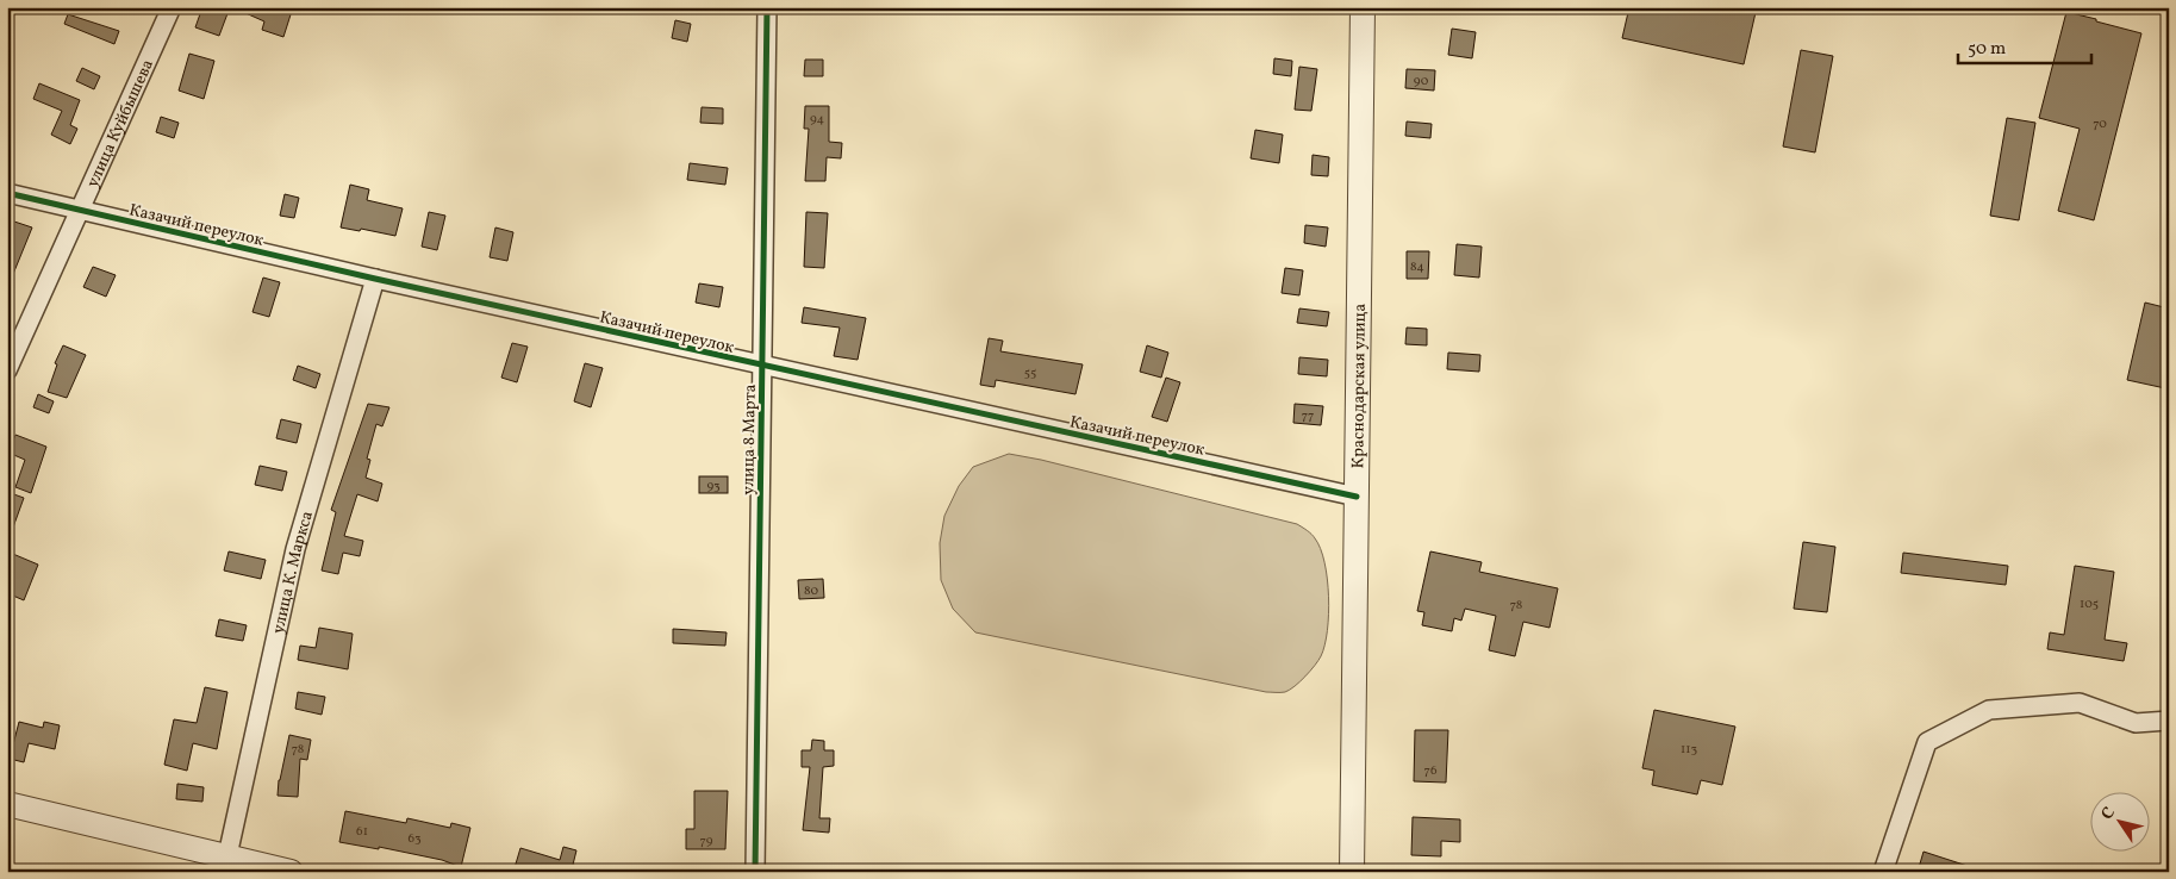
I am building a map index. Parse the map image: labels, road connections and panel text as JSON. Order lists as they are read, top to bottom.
{
  "streets": {
    "street": [
      "улица Куйбышева",
      "Казачий переулок",
      "Краснодарская улица",
      "улица 8 Марта",
      "улица К. Маркса"
    ]
  },
  "crossings": [
    ["улица Куйбышева", "Казачий переулок"],
    ["Казачий переулок", "Краснодарская улица"],
    ["Казачий переулок", "улица 8 Марта"],
    ["Казачий переулок", "улица К. Маркса"]
  ],
  "house_numbers": [
    "90",
    "94",
    "70",
    "84",
    "55",
    "77",
    "93",
    "80",
    "105",
    "78",
    "78",
    "113",
    "76",
    "61",
    "63",
    "79"
  ],
  "scale_bar": "50 m",
  "north": "top left"
}
